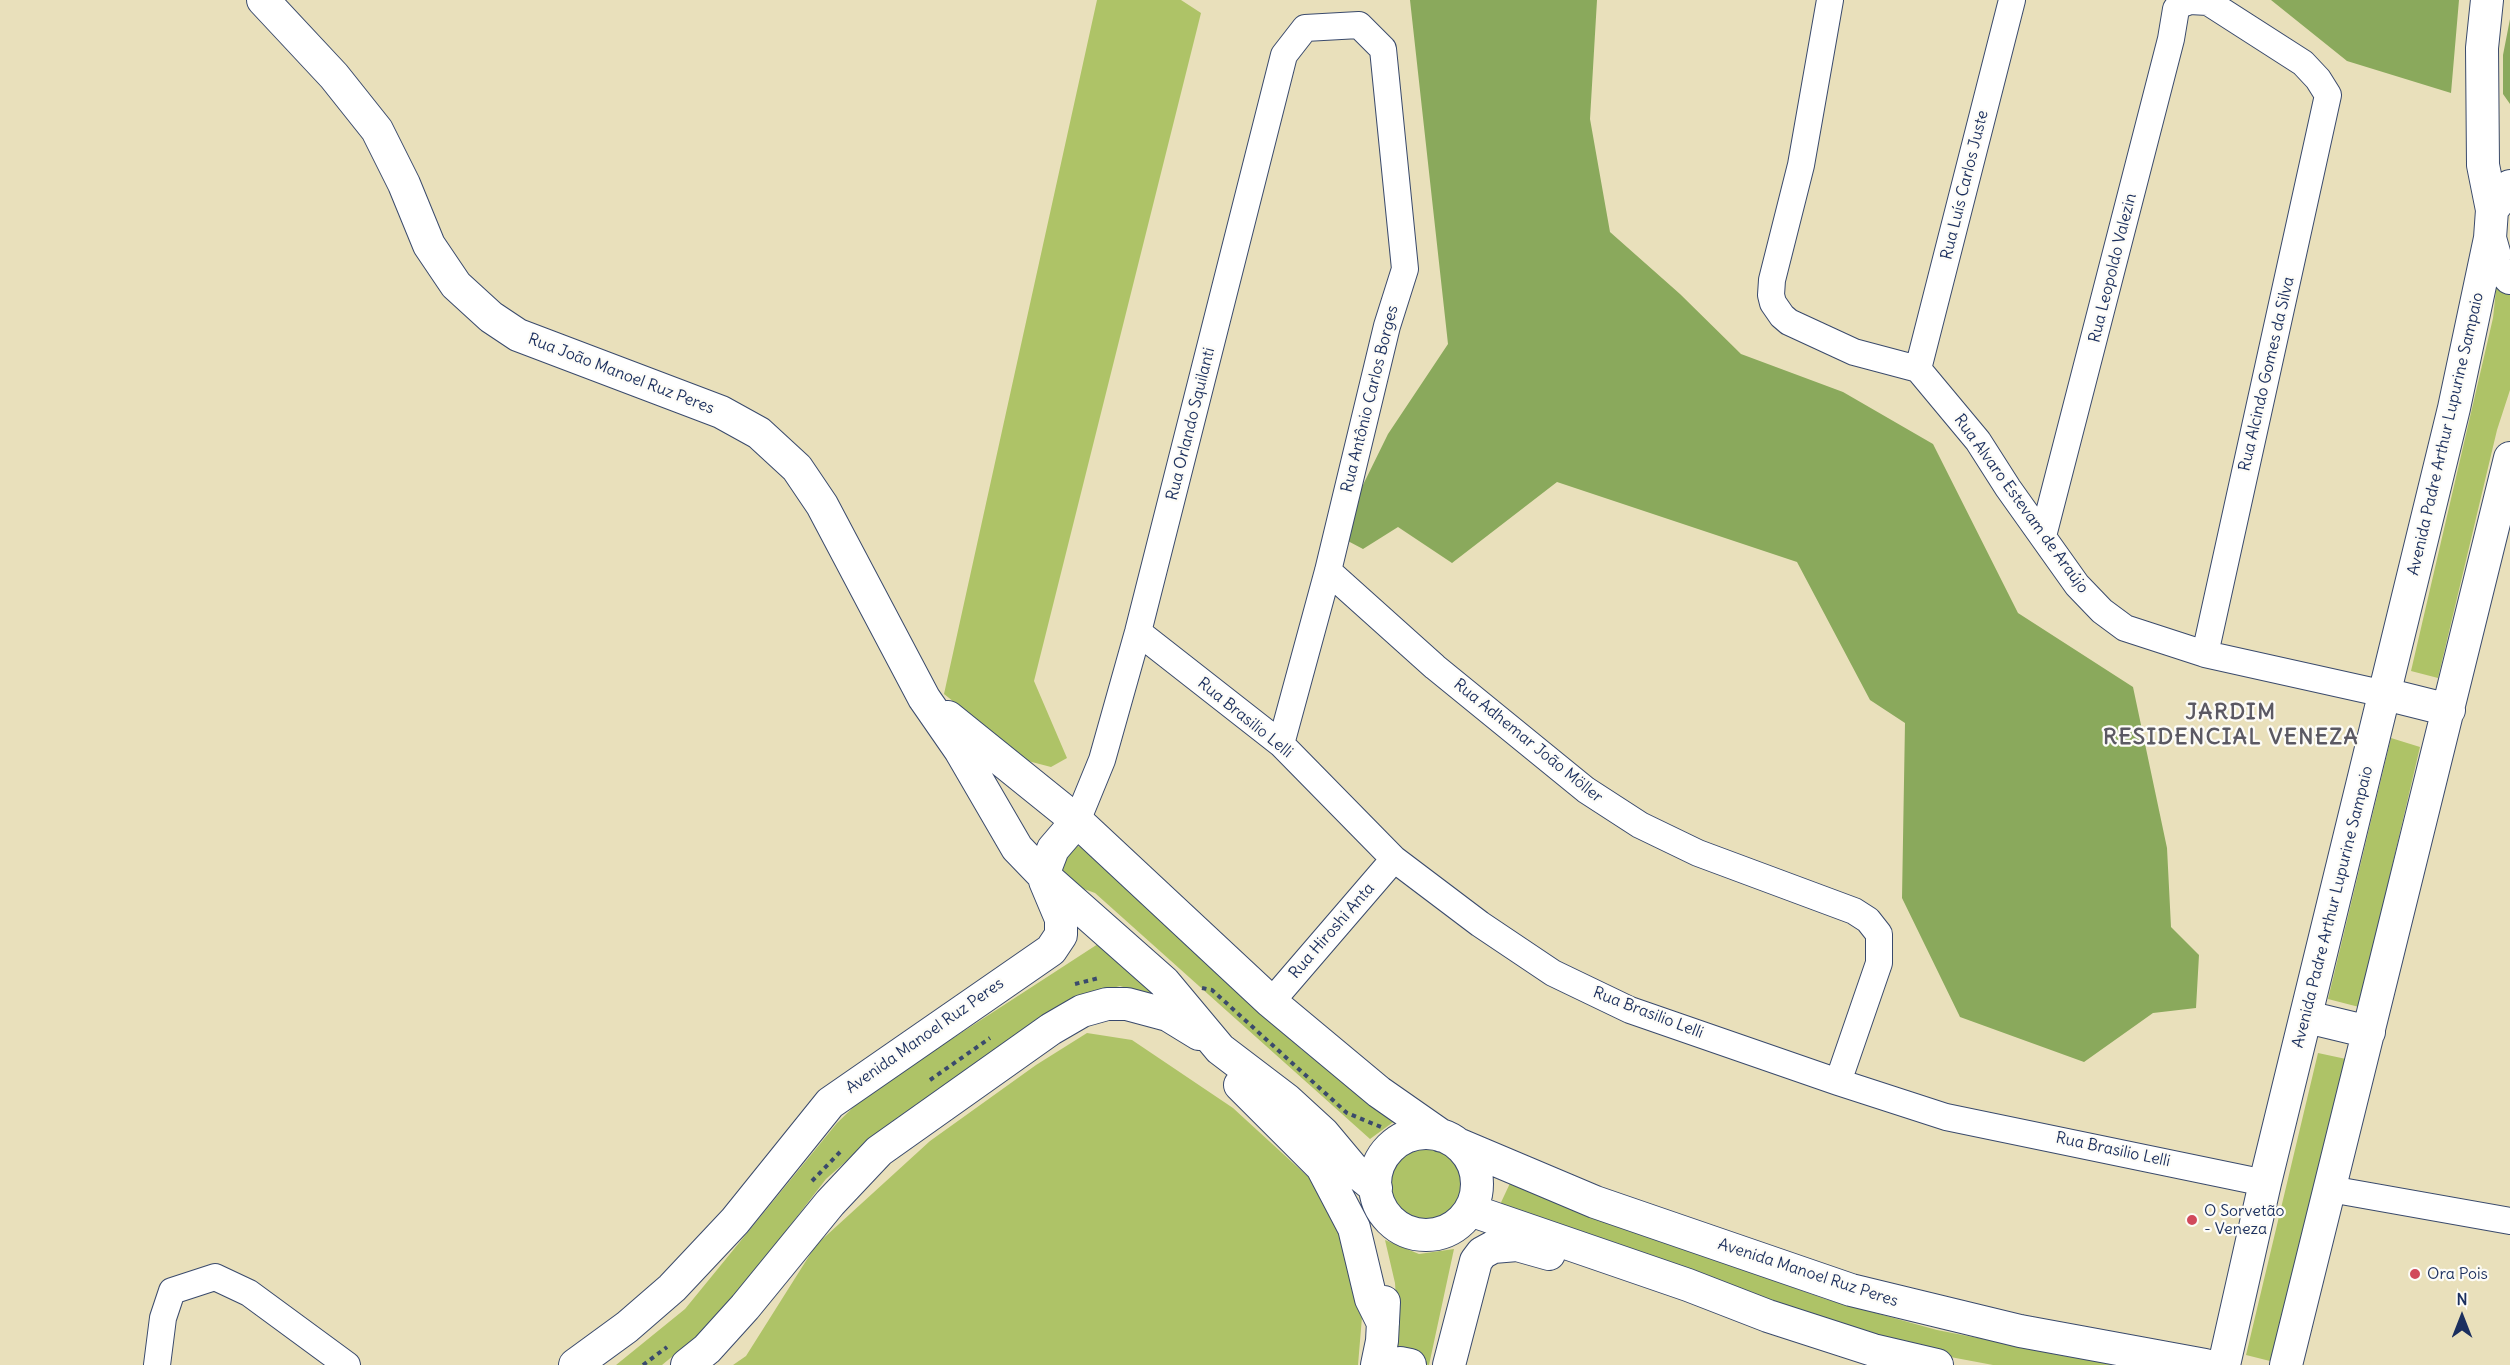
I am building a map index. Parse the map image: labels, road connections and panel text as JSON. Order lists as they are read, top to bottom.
{
  "streets": {
    "main road": ["Rua João Manoel Ruz Peres", "Avenida Padre Arthur Lupurine Sampaio", "Avenida Manoel Ruz Peres"],
    "street": [
      "Rua Luís Carlos Juste",
      "Rua Leopoldo Valezin",
      "Rua Alcindo Gomes da Silva",
      "Rua Antônio Carlos Borges",
      "Rua Orlando Squilanti",
      "Rua Alvaro Estevam de Araújo",
      "Rua Brasilio Lelli",
      "Rua Adhemar João Möller",
      "Rua Hiroshi Anta"
    ]
  },
  "crossings": [
    ["Rua Luís Carlos Juste", "Rua Alvaro Estevam de Araújo"],
    ["Rua Leopoldo Valezin", "Rua Alcindo Gomes da Silva"],
    ["Rua Leopoldo Valezin", "Rua Alvaro Estevam de Araújo"],
    ["Rua João Manoel Ruz Peres", "Rua Orlando Squilanti"],
    ["Rua João Manoel Ruz Peres", "Avenida Manoel Ruz Peres"],
    ["Rua Alcindo Gomes da Silva", "Rua Alvaro Estevam de Araújo"],
    ["Rua Antônio Carlos Borges", "Rua Orlando Squilanti"],
    ["Rua Antônio Carlos Borges", "Rua Brasilio Lelli"],
    ["Rua Antônio Carlos Borges", "Rua Adhemar João Möller"],
    ["Rua Orlando Squilanti", "Rua Brasilio Lelli"],
    ["Rua Orlando Squilanti", "Avenida Manoel Ruz Peres"],
    ["Avenida Padre Arthur Lupurine Sampaio", "Rua Alvaro Estevam de Araújo"],
    ["Avenida Padre Arthur Lupurine Sampaio", "Rua Brasilio Lelli"],
    ["Rua Brasilio Lelli", "Rua Adhemar João Möller"],
    ["Rua Brasilio Lelli", "Rua Hiroshi Anta"],
    ["Rua Hiroshi Anta", "Avenida Manoel Ruz Peres"]
  ],
  "districts": ["JARDIM RESIDENCIAL VENEZA"],
  "places": ["O Sorvetão - Veneza", "Ora Pois"],
  "north": "top"
}
